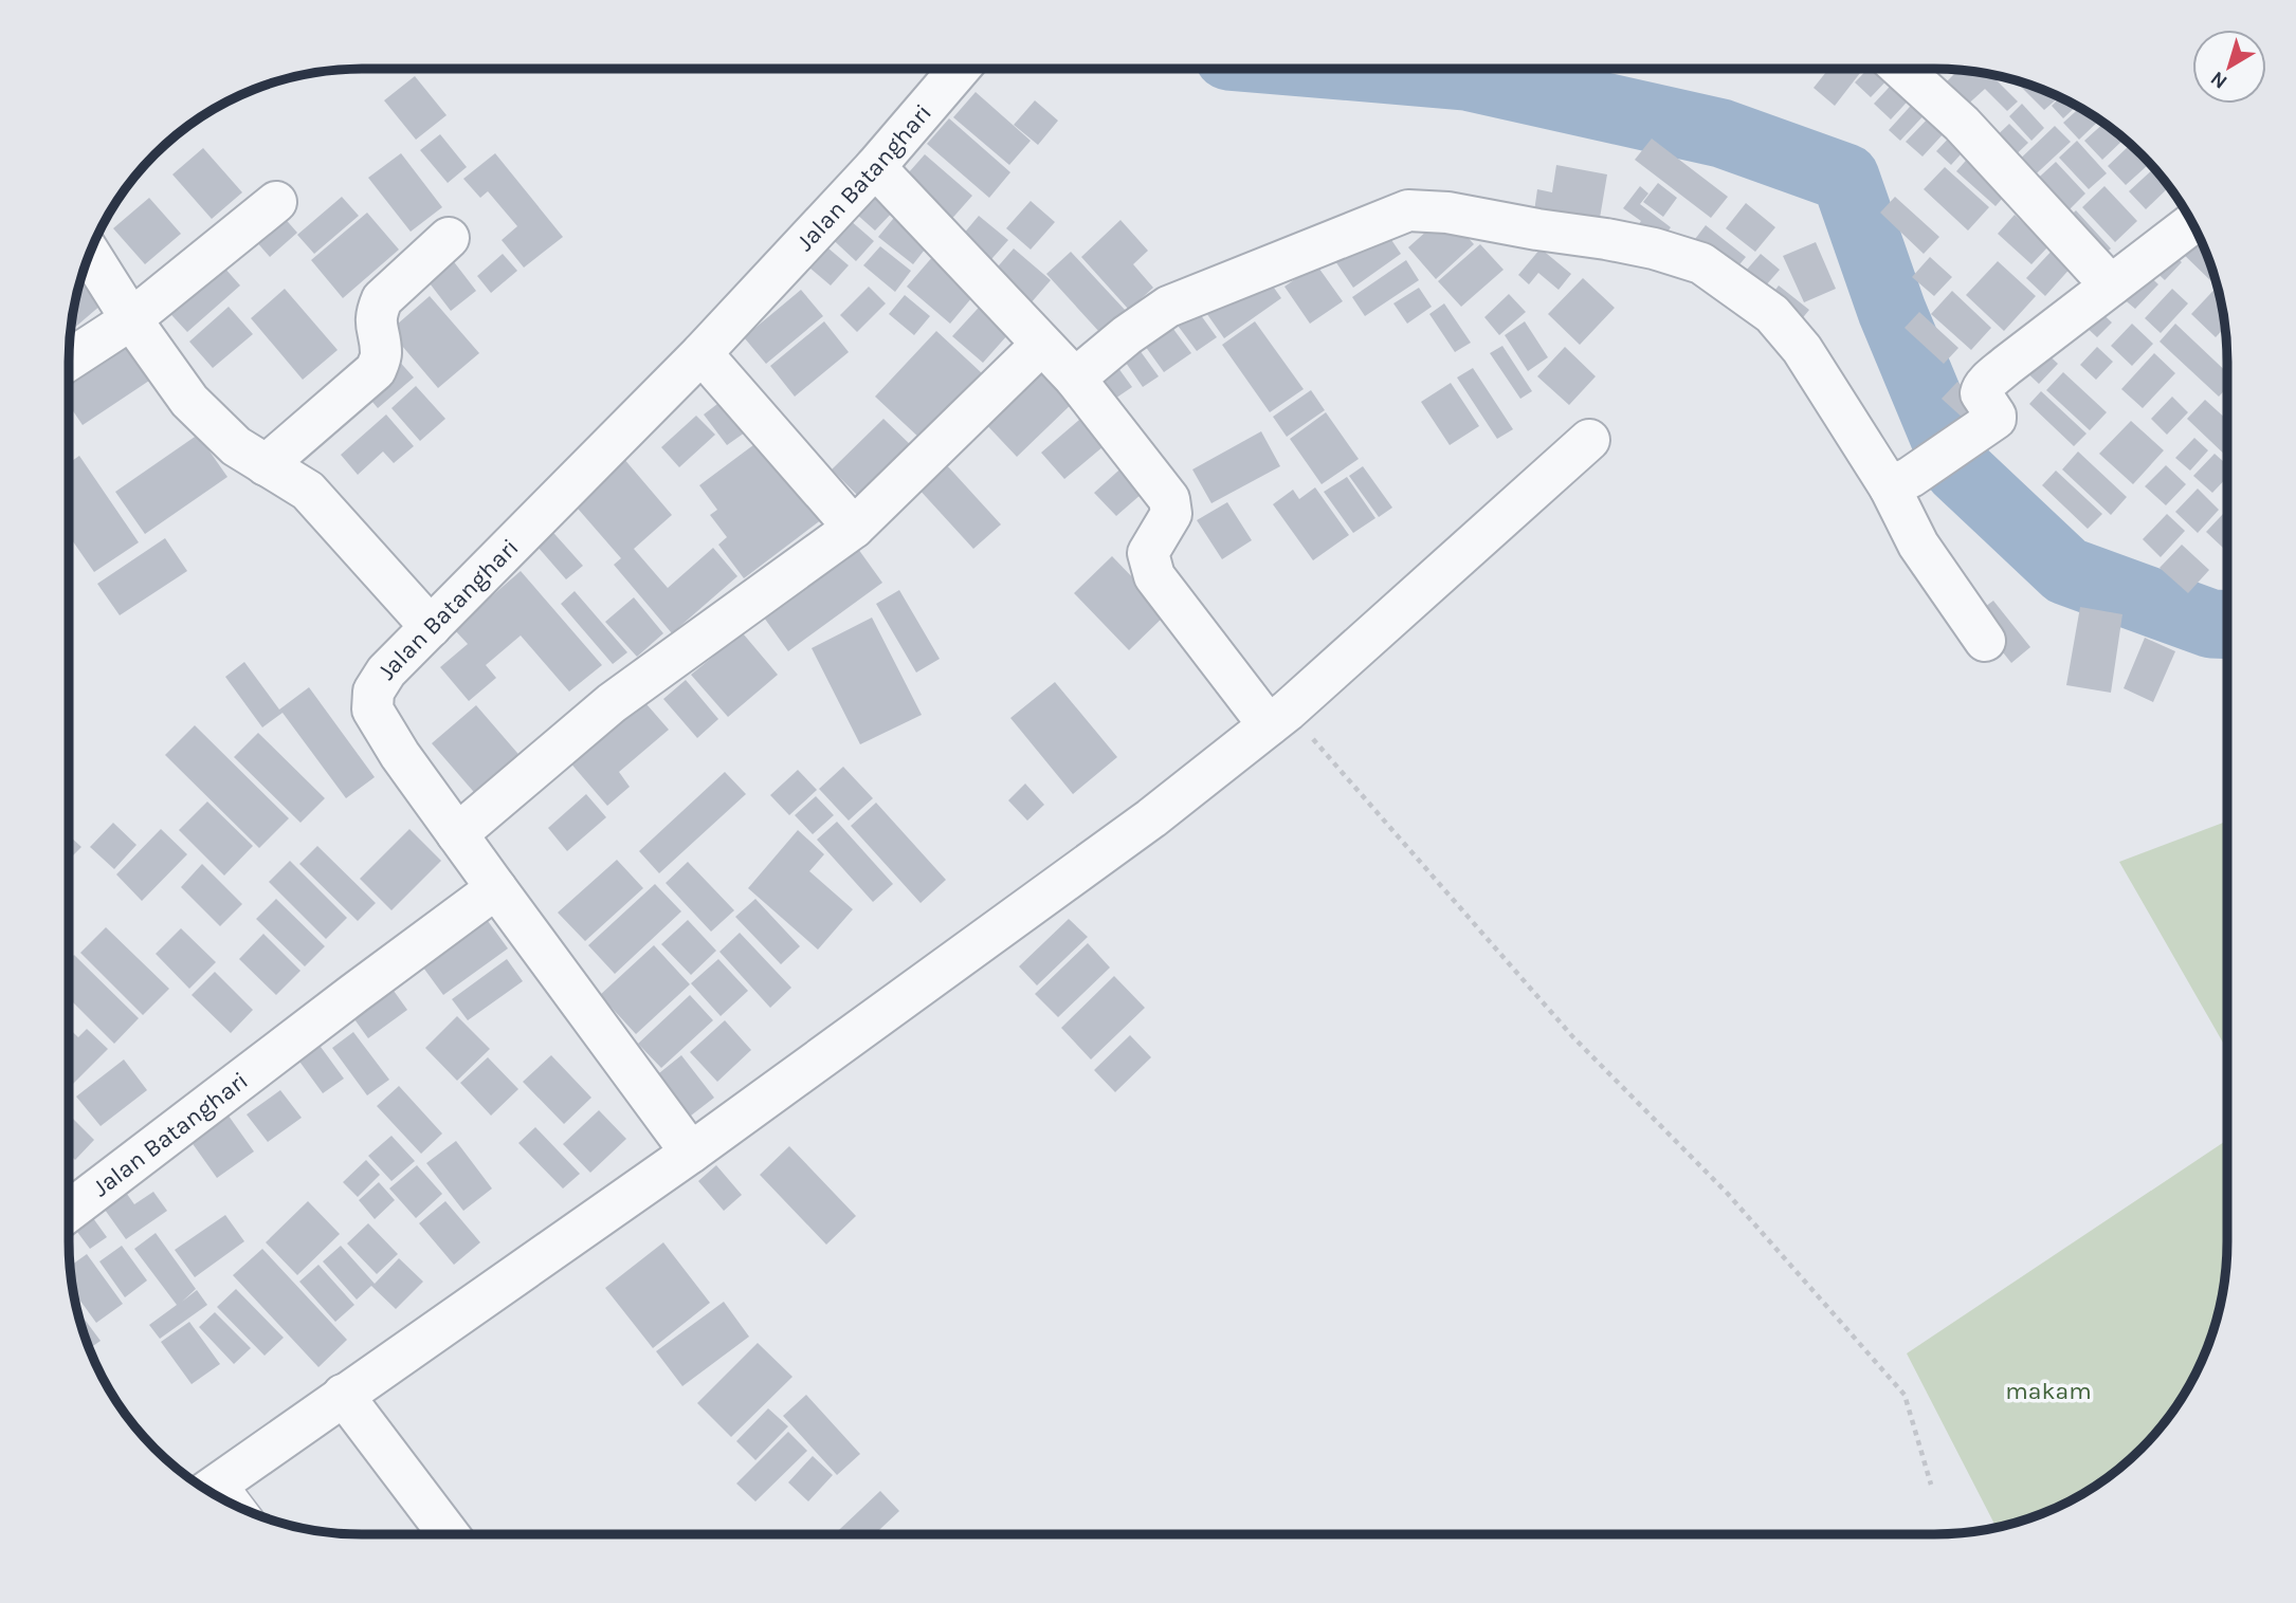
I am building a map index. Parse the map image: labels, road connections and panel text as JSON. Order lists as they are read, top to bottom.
{
  "streets": {
    "street": ["Jalan Batanghari"]
  },
  "parks": ["makam"],
  "north": "bottom left"
}
